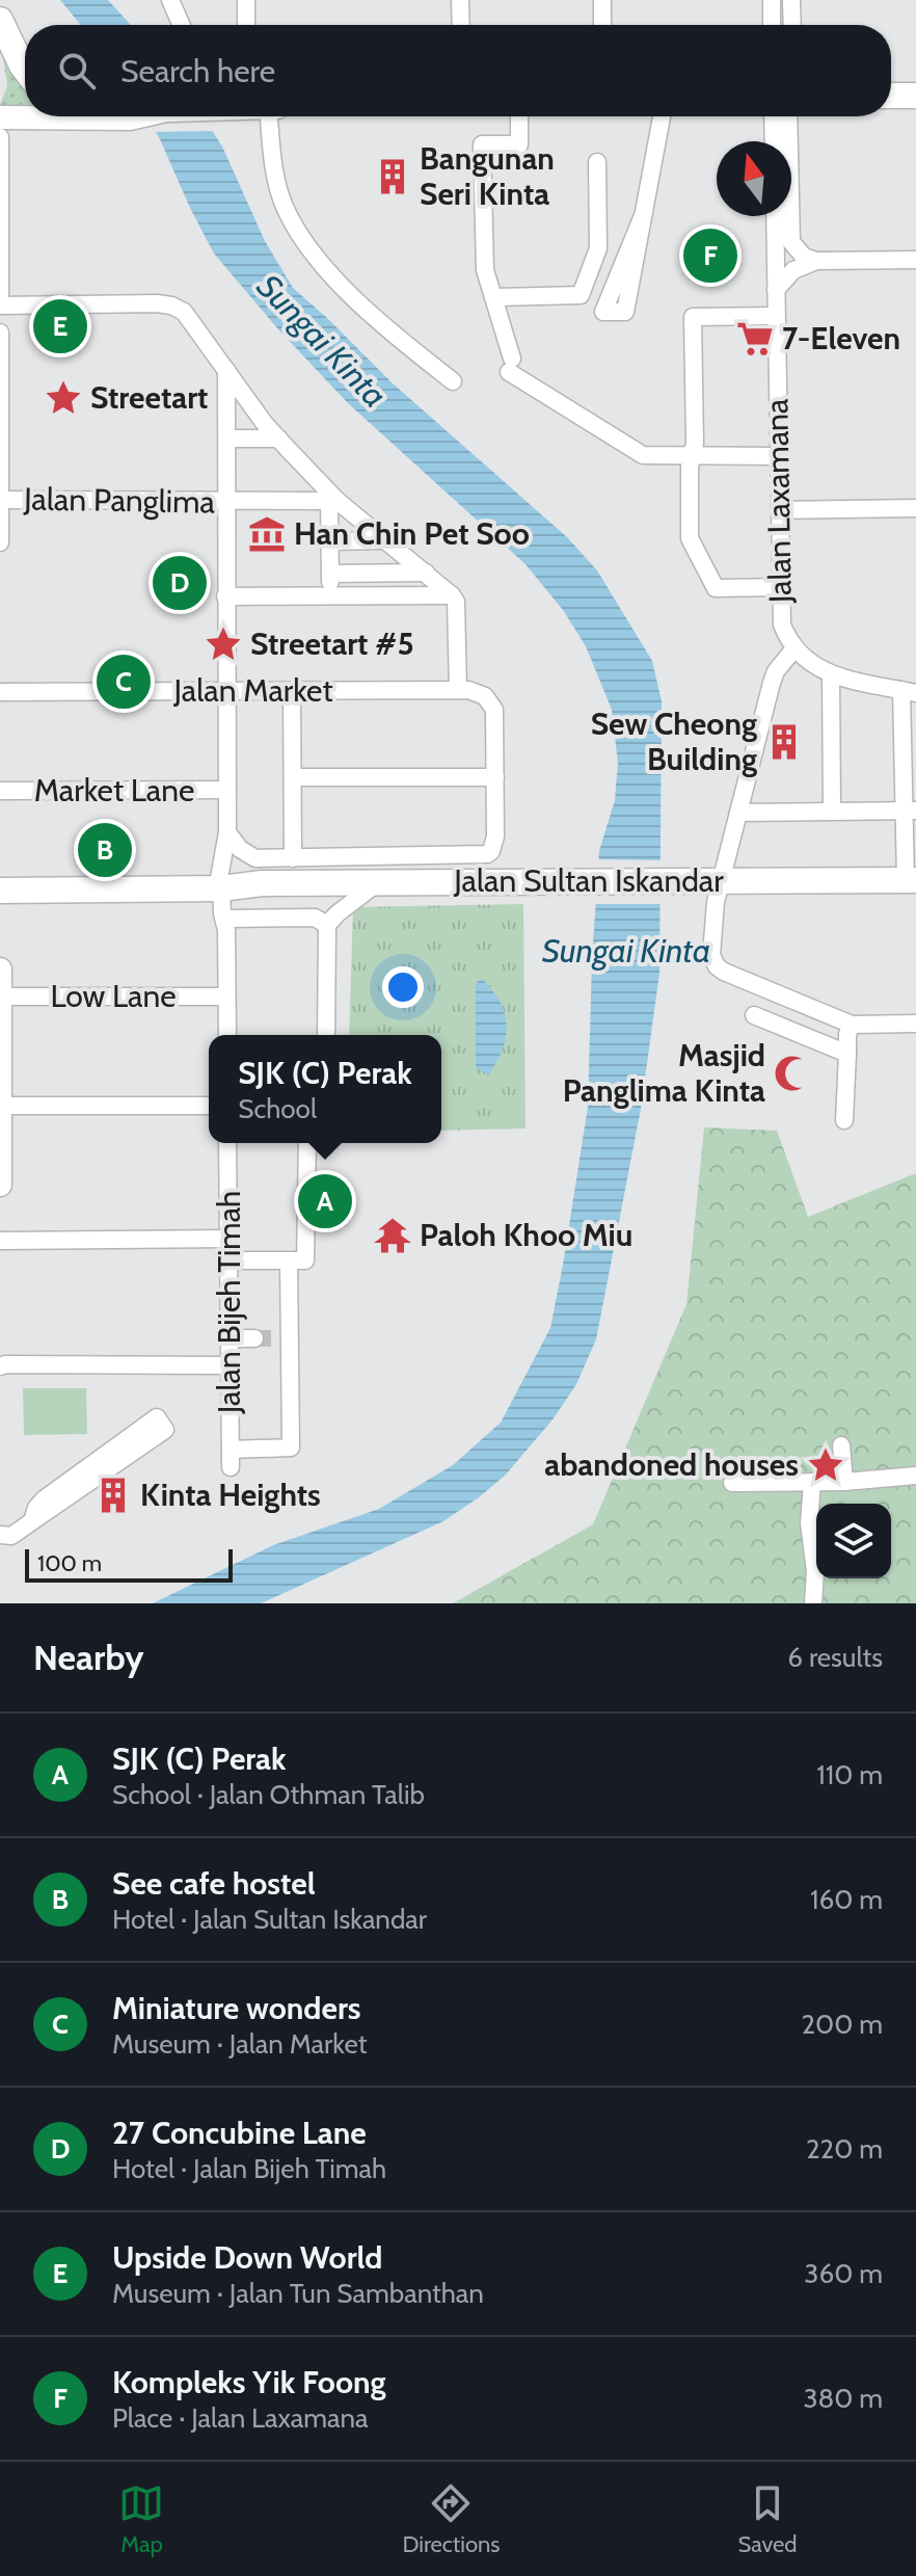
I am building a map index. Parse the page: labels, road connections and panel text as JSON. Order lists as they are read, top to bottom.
{
  "streets": {
    "highway": ["Jalan Sultan Iskandar"],
    "street": [
      "Jalan Panglima",
      "Jalan Laxamana",
      "Jalan Market",
      "Market Lane",
      "Low Lane",
      "Jalan Bijeh Timah"
    ]
  },
  "crossings": [
    ["Jalan Laxamana", "Jalan Sultan Iskandar"]
  ],
  "water": ["Sungai Kinta"],
  "places": {
    "building": ["Bangunan Seri Kinta", "Sew Cheong Building", "Kinta Heights"],
    "supermarket": ["7-Eleven"],
    "place": ["Streetart", "Streetart #5", "abandoned houses"],
    "museum": ["Han Chin Pet Soo"],
    "mosque": ["Masjid Panglima Kinta"],
    "temple": ["Paloh Khoo Miu"]
  },
  "scale_bar": "100 m",
  "north": "top",
  "page": {
    "search": "Search here",
    "pins": [
      "F",
      "E",
      "D",
      "C",
      "B",
      "A"
    ],
    "popup": ["SJK (C) Perak", "School"],
    "scale": "100 m",
    "heading": ["Nearby", "6 results"],
    "list": [
      {
        "mark": "A",
        "name": "SJK (C) Perak",
        "note": "School · Jalan Othman Talib",
        "value": "110 m"
      },
      {
        "mark": "B",
        "name": "See cafe hostel",
        "note": "Hotel · Jalan Sultan Iskandar",
        "value": "160 m"
      },
      {
        "mark": "C",
        "name": "Miniature wonders",
        "note": "Museum · Jalan Market",
        "value": "200 m"
      },
      {
        "mark": "D",
        "name": "27 Concubine Lane",
        "note": "Hotel · Jalan Bijeh Timah",
        "value": "220 m"
      },
      {
        "mark": "E",
        "name": "Upside Down World",
        "note": "Museum · Jalan Tun Sambanthan",
        "value": "360 m"
      },
      {
        "mark": "F",
        "name": "Kompleks Yik Foong",
        "note": "Place · Jalan Laxamana",
        "value": "380 m"
      }
    ],
    "nav": ["Map", "Directions", "Saved"]
  }
}
